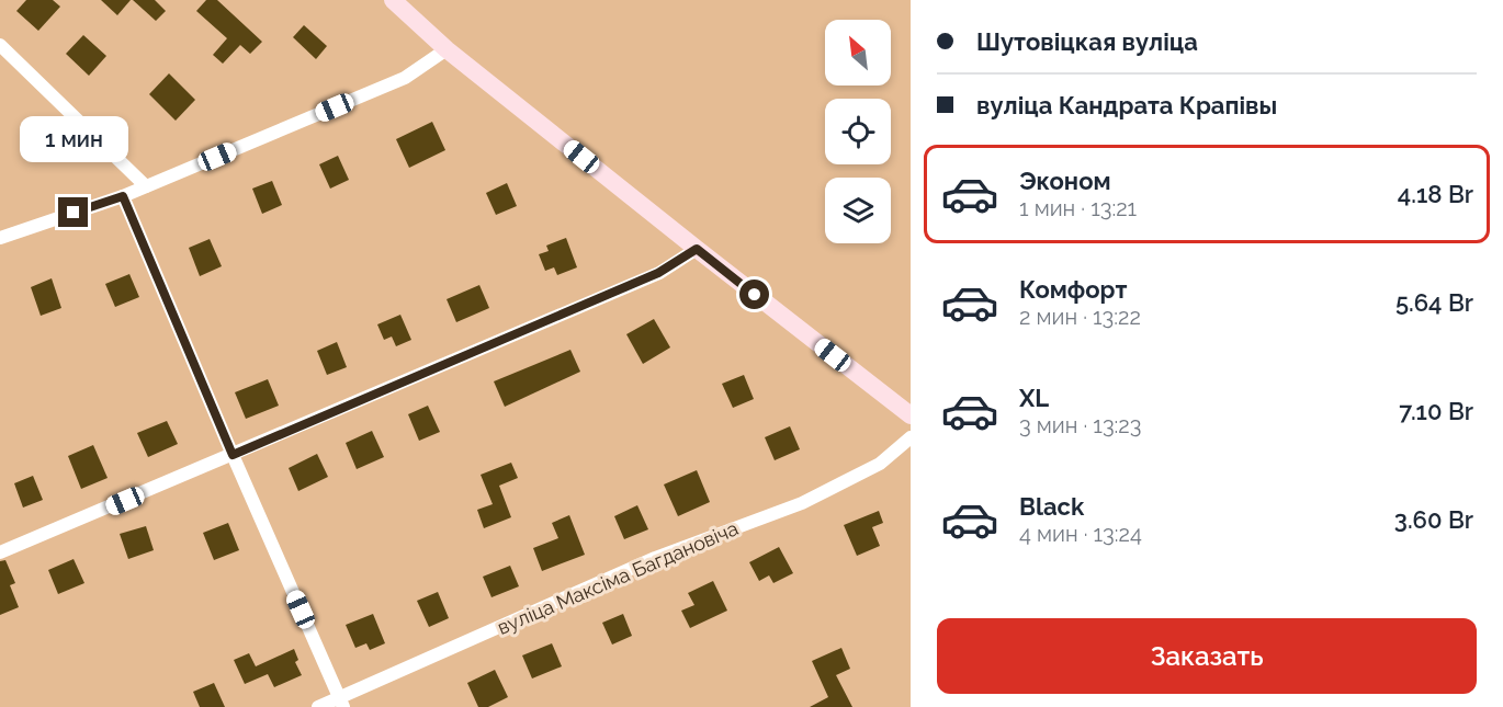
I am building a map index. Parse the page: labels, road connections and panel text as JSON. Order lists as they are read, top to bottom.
{
  "streets": {
    "street": ["вуліца Максіма Багдановіча"]
  },
  "north": "top left",
  "page": {
    "banner": ["Шутовіцкая вуліца", "вуліца Кандрата Крапівы"],
    "bubble": "1 мин",
    "list": [
      {
        "name": "Эконом",
        "note": "1 мин · 13:21",
        "value": "4.18 Br"
      },
      {
        "name": "Комфорт",
        "note": "2 мин · 13:22",
        "value": "5.64 Br"
      },
      {
        "name": "XL",
        "note": "3 мин · 13:23",
        "value": "7.10 Br"
      },
      {
        "name": "Black",
        "note": "4 мин · 13:24",
        "value": "3.60 Br"
      }
    ],
    "buttons": "Заказать"
  }
}
